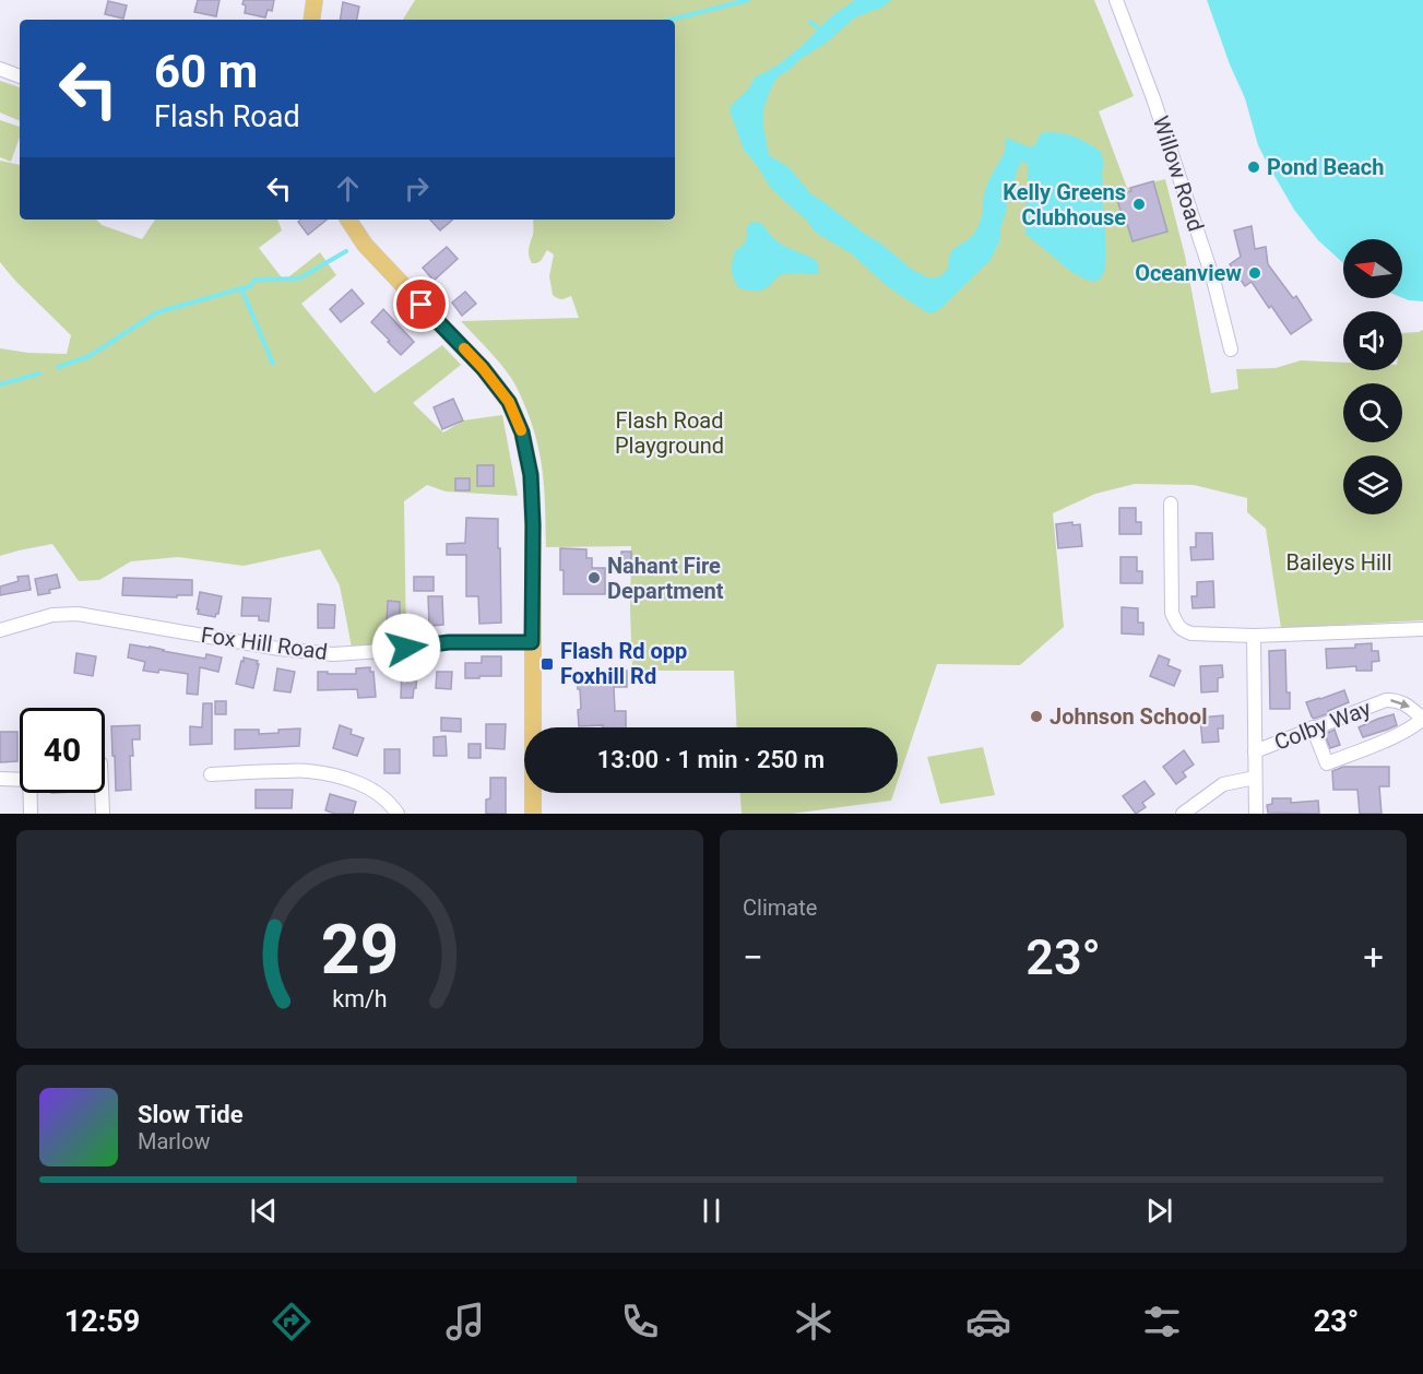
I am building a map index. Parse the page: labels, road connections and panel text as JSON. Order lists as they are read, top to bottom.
{
  "streets": {
    "street": ["Willow Road", "Fox Hill Road", "Colby Way"]
  },
  "parks": ["Flash Road Playground", "Baileys Hill"],
  "places": {
    "other": [
      "Pond Beach",
      "Kelly Greens Clubhouse",
      "Oceanview",
      "Nahant Fire Department",
      "Johnson School"
    ],
    "transit": ["Flash Rd opp Foxhill Rd"]
  },
  "north": "left",
  "page": {
    "turn": ["60 m", "Flash Road"],
    "limit": "40",
    "trip": "13:00 · 1 min · 250 m",
    "tile": "Climate",
    "heat": ["−", "23°", "+"],
    "song": ["Slow Tide", "Marlow"],
    "tabs": ["12:59", "23°"],
    "gauge": ["29", "km/h"]
  }
}
